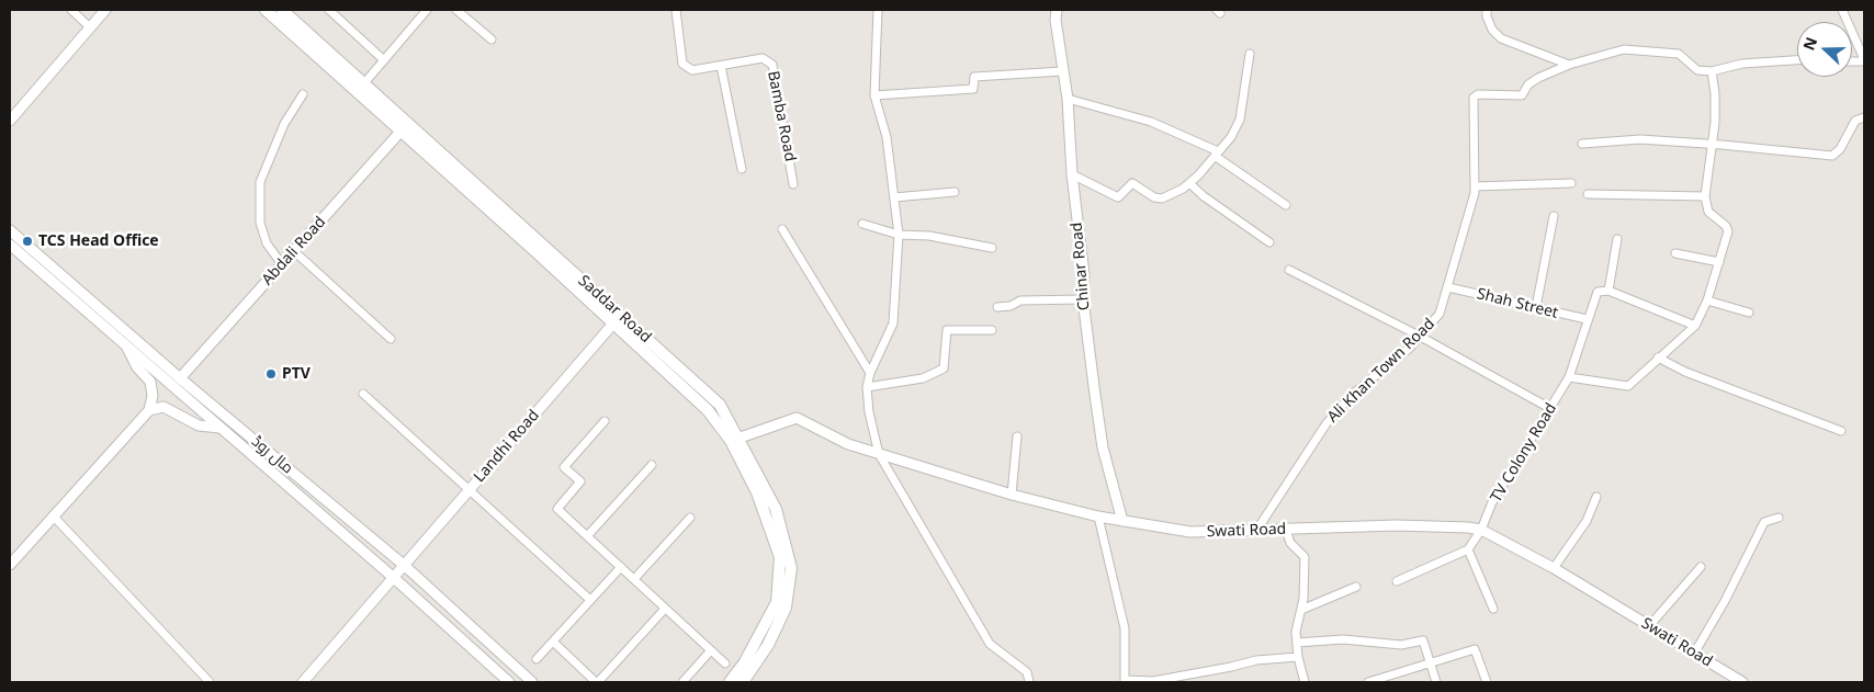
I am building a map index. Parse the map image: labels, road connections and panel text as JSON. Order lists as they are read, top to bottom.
{
  "streets": {
    "main road": ["Saddar Road"],
    "street": [
      "Bamba Road",
      "Abdali Road",
      "Chinar Road",
      "Shah Street",
      "Ali Khan Town Road",
      "Landhi Road",
      "TV Colony Road",
      "مال روڈ",
      "Swati Road"
    ]
  },
  "crossings": [
    ["Abdali Road", "Saddar Road"],
    ["Abdali Road", "مال روڈ"],
    ["Chinar Road", "Swati Road"],
    ["Shah Street", "Ali Khan Town Road"],
    ["Shah Street", "TV Colony Road"],
    ["Saddar Road", "Landhi Road"],
    ["Saddar Road", "Swati Road"],
    ["Ali Khan Town Road", "Swati Road"],
    ["Landhi Road", "مال روڈ"],
    ["TV Colony Road", "Swati Road"]
  ],
  "places": ["TCS Head Office", "PTV"],
  "north": "left"
}
